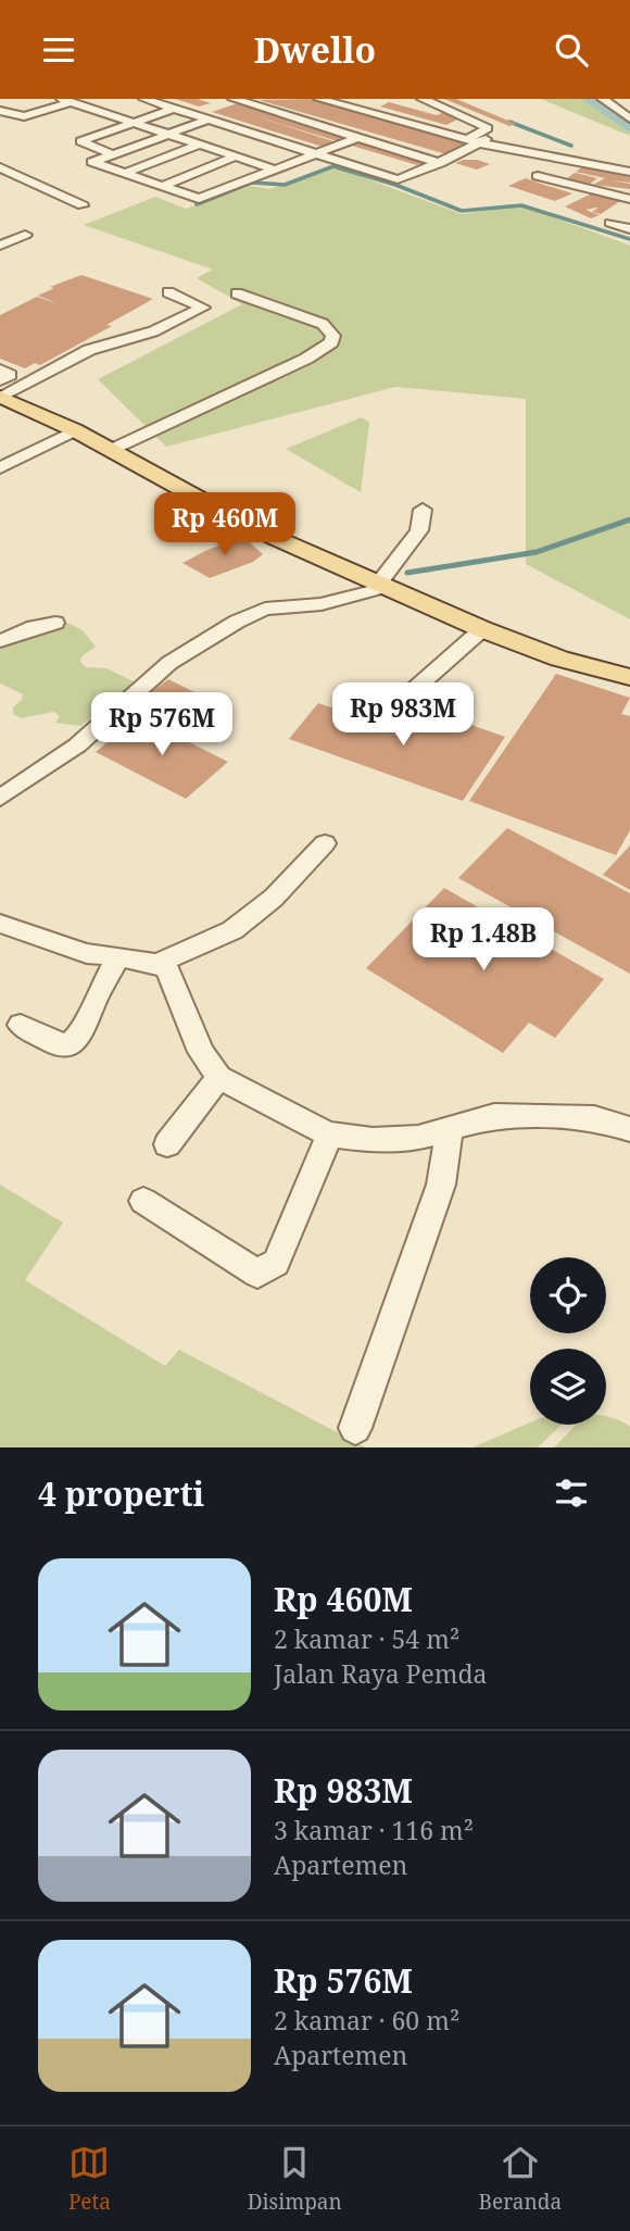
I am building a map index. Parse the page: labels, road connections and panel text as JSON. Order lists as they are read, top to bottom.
{
  "page": {
    "header": "Dwello",
    "price": [
      "Rp 460M",
      "Rp 983M",
      "Rp 576M",
      "Rp 1.48B"
    ],
    "heading": "4 properti",
    "list": [
      {
        "name": "Rp 460M",
        "note": "2 kamar · 54 m² · Jalan Raya Pemda"
      },
      {
        "name": "Rp 983M",
        "note": "3 kamar · 116 m² · Apartemen"
      },
      {
        "name": "Rp 576M",
        "note": "2 kamar · 60 m² · Apartemen"
      }
    ],
    "tabs": ["Peta", "Disimpan", "Beranda"]
  }
}
